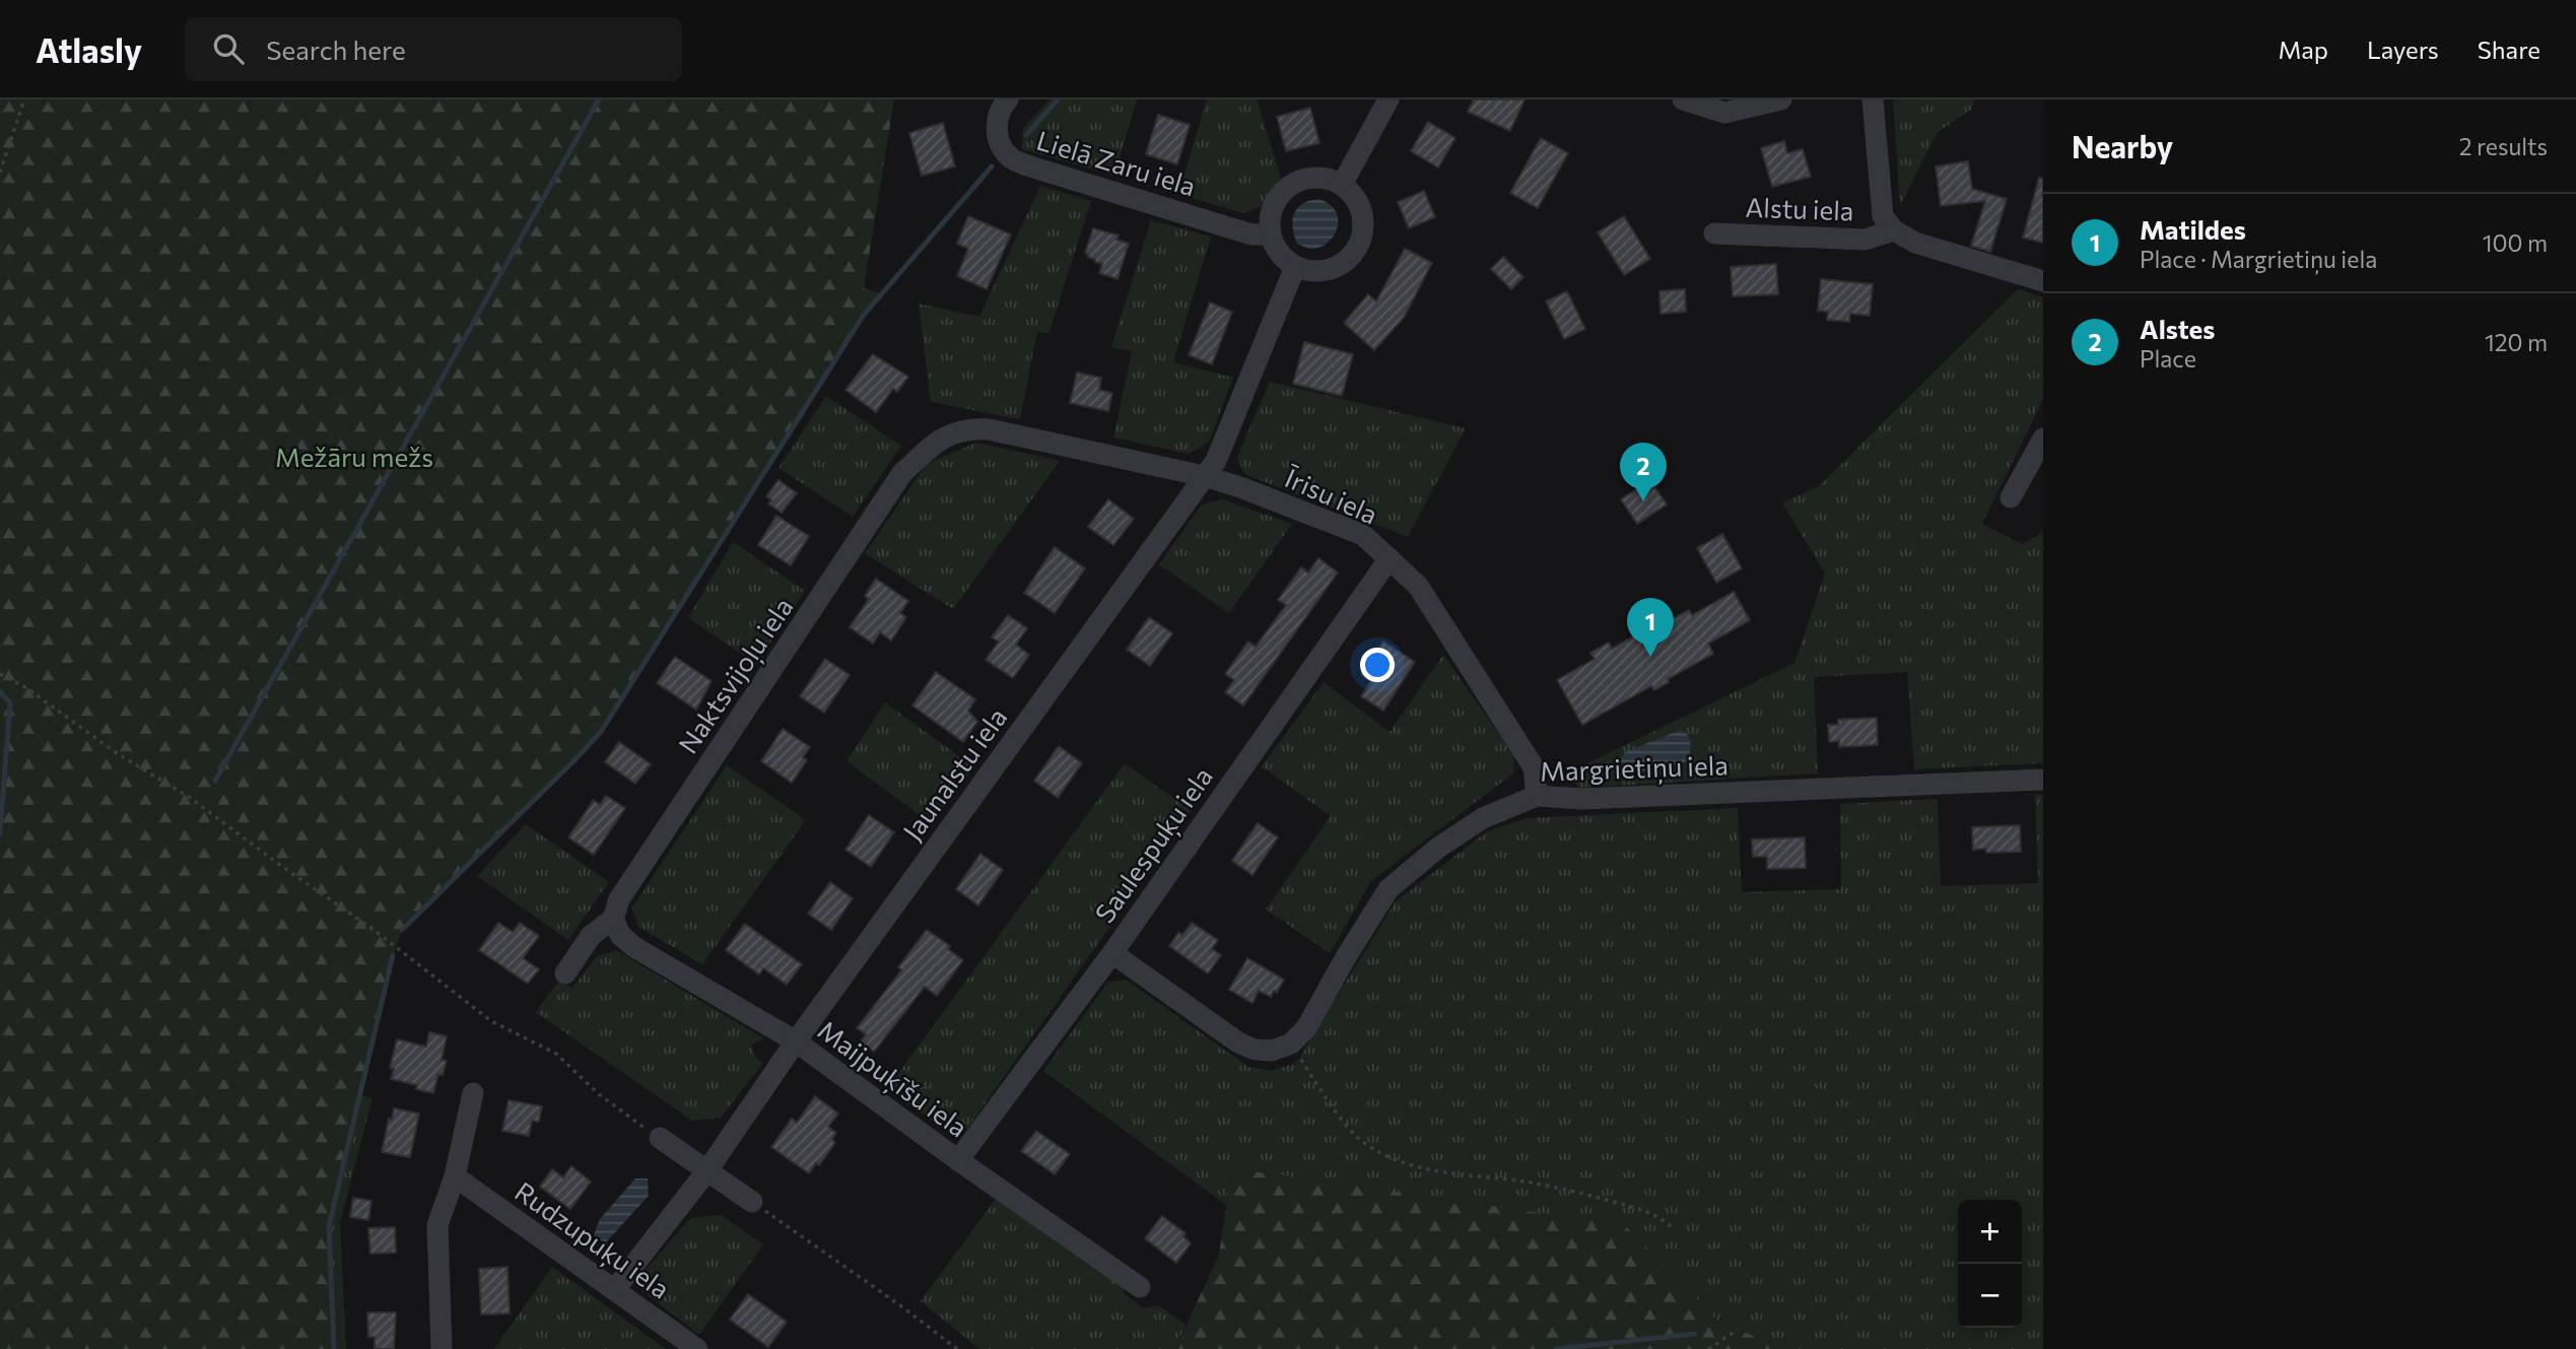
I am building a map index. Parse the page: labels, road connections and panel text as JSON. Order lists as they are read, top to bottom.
{
  "streets": {
    "street": [
      "Lielā Zaru iela",
      "Alstu iela",
      "Īrisu iela",
      "Naktsvijoļu iela",
      "Margrietiņu iela",
      "Jaunalstu iela",
      "Saulespuķu iela",
      "Maijpuķīšu iela",
      "Rudzupuķu iela"
    ]
  },
  "crossings": [
    ["Lielā Zaru iela", "Jaunalstu iela"],
    ["Īrisu iela", "Naktsvijoļu iela"],
    ["Īrisu iela", "Margrietiņu iela"],
    ["Īrisu iela", "Jaunalstu iela"],
    ["Īrisu iela", "Saulespuķu iela"],
    ["Naktsvijoļu iela", "Maijpuķīšu iela"],
    ["Jaunalstu iela", "Maijpuķīšu iela"],
    ["Jaunalstu iela", "Rudzupuķu iela"],
    ["Saulespuķu iela", "Maijpuķīšu iela"]
  ],
  "parks": ["Mežāru mežs"],
  "page": {
    "header": "Atlasly",
    "search": "Search here",
    "nav": ["Map", "Layers", "Share"],
    "heading": ["Nearby", "2 results"],
    "list": [
      {
        "mark": "1",
        "name": "Matildes",
        "note": "Place · Margrietiņu iela",
        "value": "100 m"
      },
      {
        "mark": "2",
        "name": "Alstes",
        "note": "Place",
        "value": "120 m"
      }
    ],
    "pins": ["2", "1"],
    "map_buttons": ["+", "−"]
  }
}
